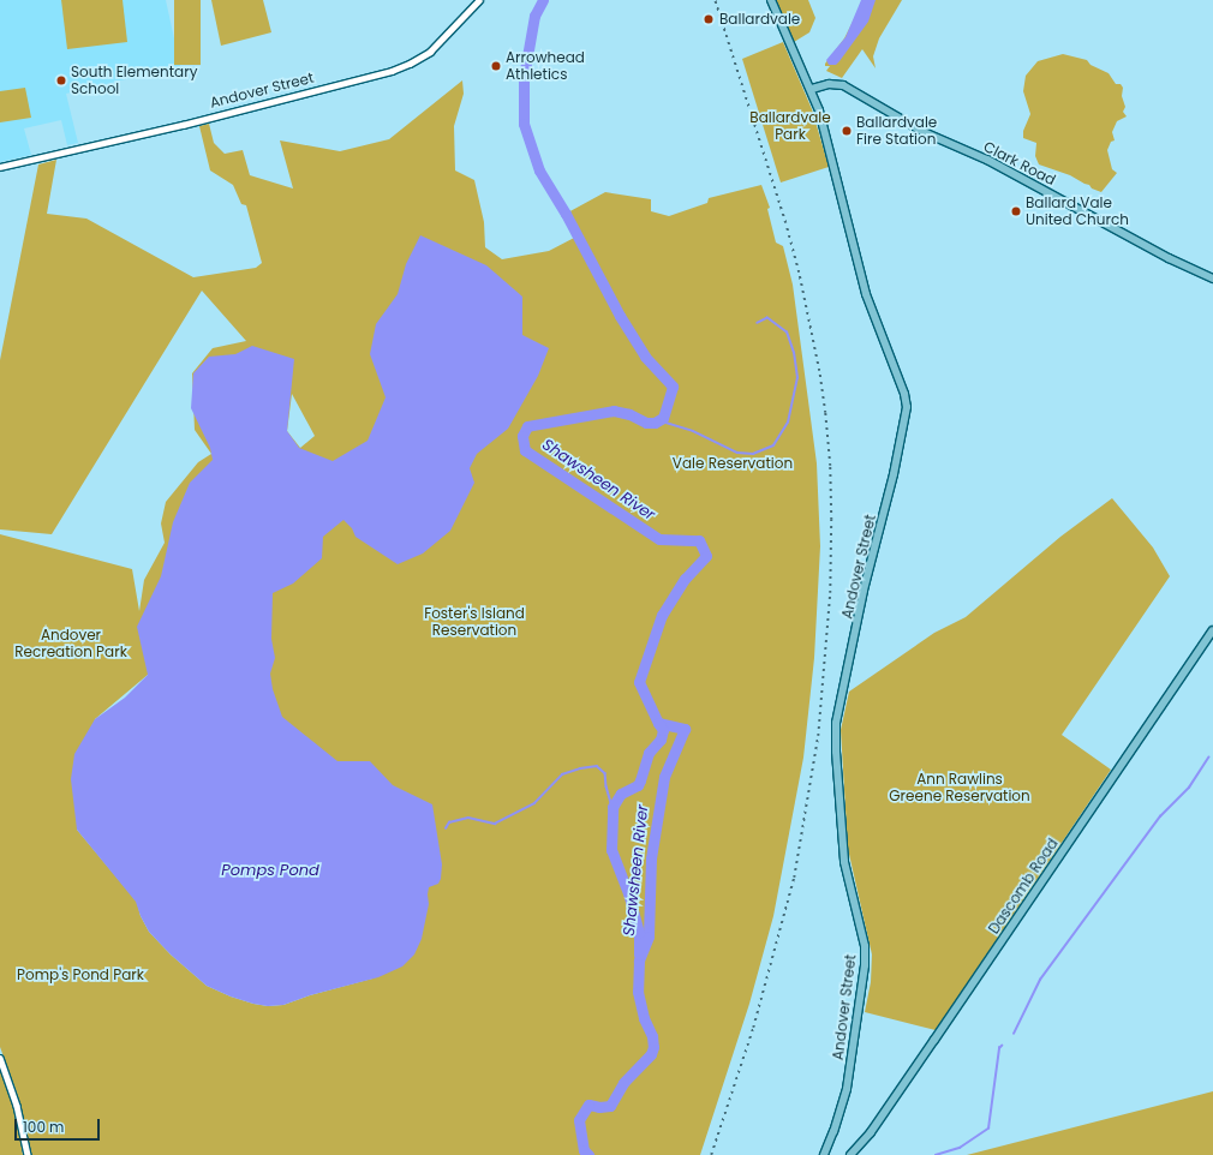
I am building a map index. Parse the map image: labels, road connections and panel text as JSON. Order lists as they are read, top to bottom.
{
  "streets": {
    "main road": ["Andover Street", "Clark Road", "Dascomb Road"]
  },
  "crossings": [
    ["Andover Street", "Clark Road"]
  ],
  "water": ["Shawsheen River", "Pomps Pond"],
  "parks": [
    "Ballardvale Park",
    "Vale Reservation",
    "Foster's Island Reservation",
    "Andover Recreation Park",
    "Ann Rawlins Greene Reservation",
    "Pomp's Pond Park"
  ],
  "places": [
    "Ballardvale",
    "Arrowhead Athletics",
    "South Elementary School",
    "Ballardvale Fire Station",
    "Ballard Vale United Church"
  ],
  "scale_bar": "100 m"
}
